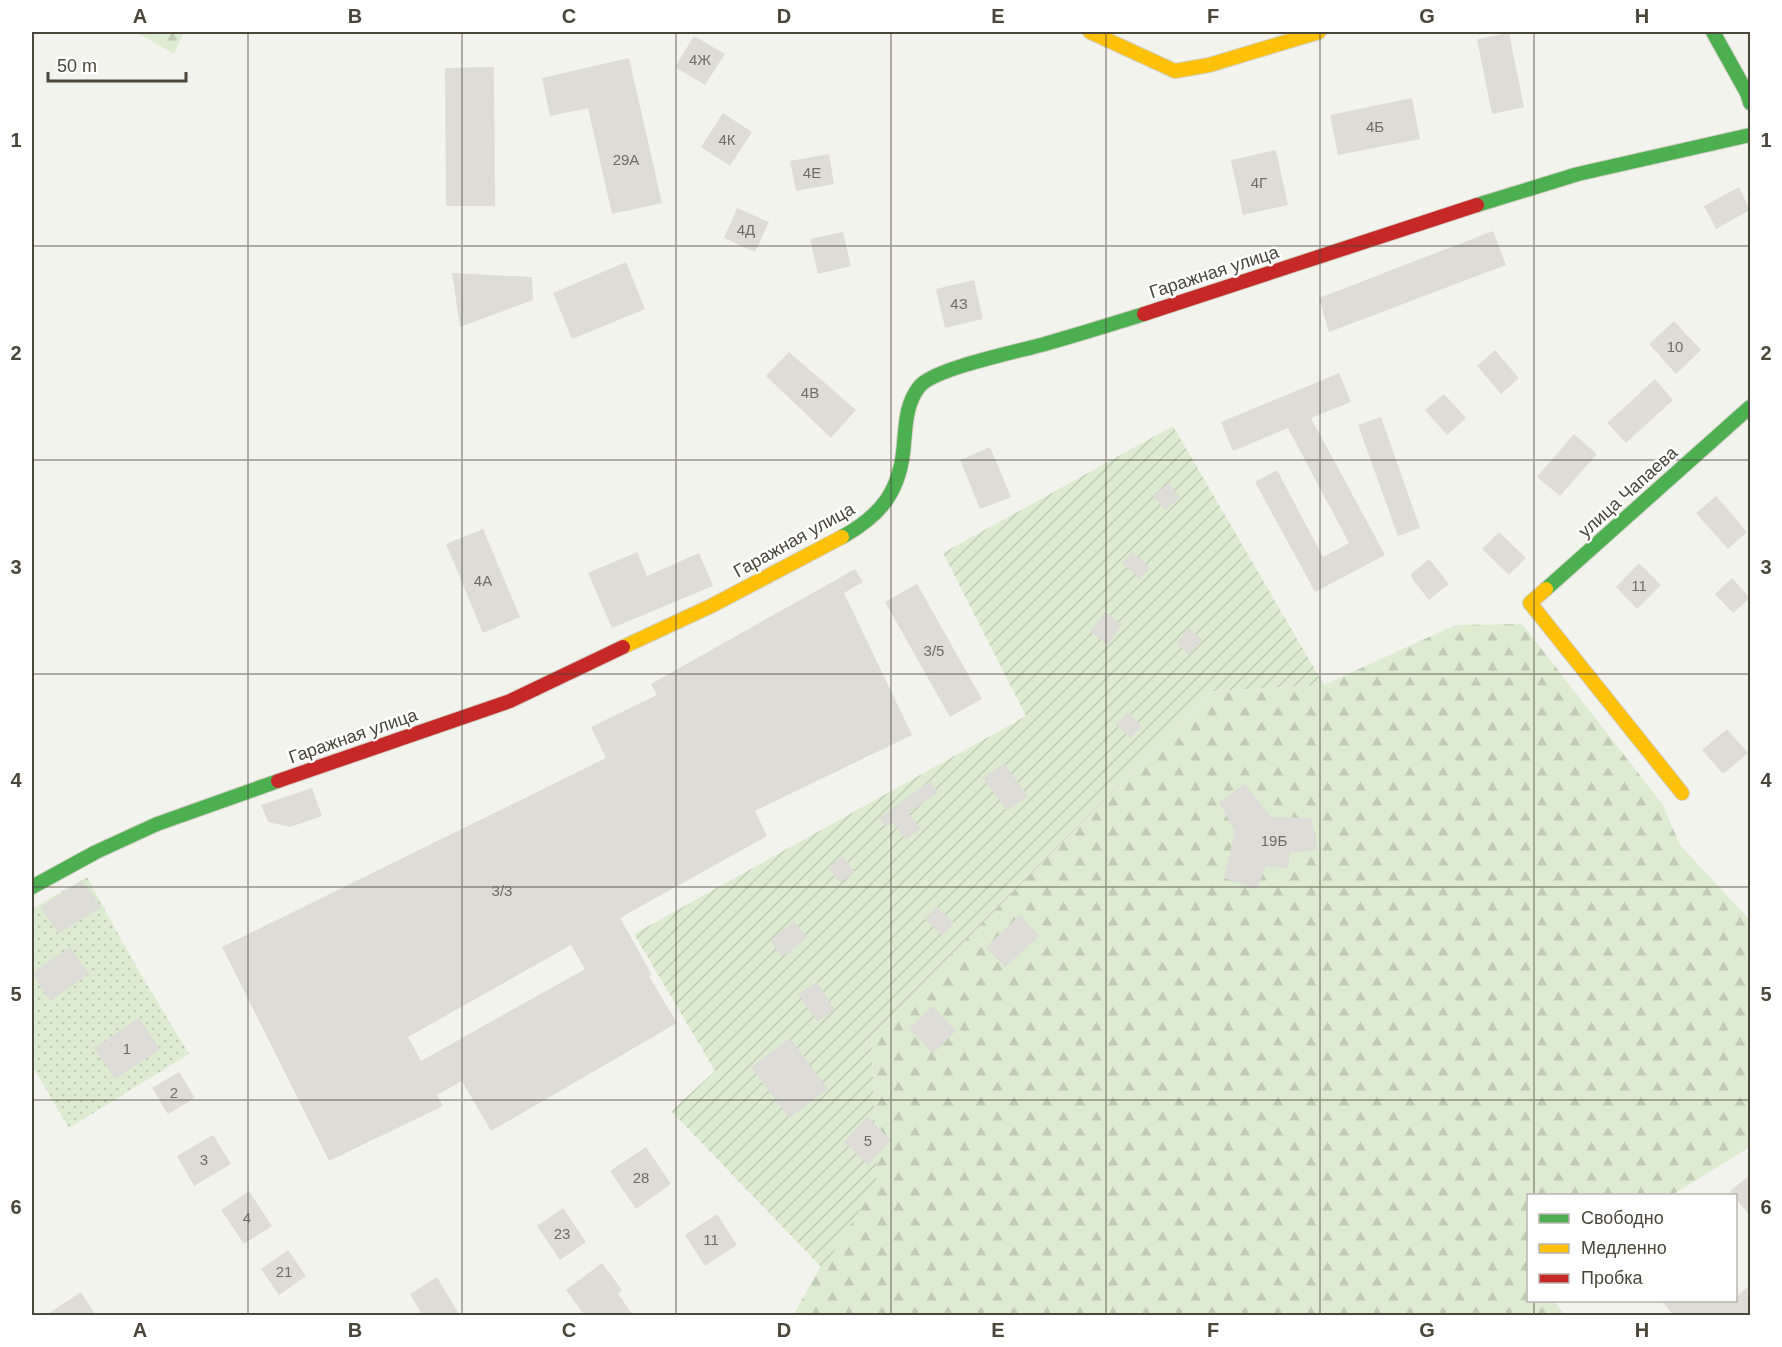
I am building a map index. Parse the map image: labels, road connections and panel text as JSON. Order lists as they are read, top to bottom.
{
  "streets": {
    "street": ["Гаражная улица", "улица Чапаева"]
  },
  "house_numbers": [
    "4Ж",
    "4Б",
    "4К",
    "29А",
    "4Е",
    "4Г",
    "4Д",
    "4З",
    "10",
    "4В",
    "4А",
    "11",
    "3/5",
    "19Б",
    "3/3",
    "1",
    "2",
    "5",
    "3",
    "28",
    "4",
    "23",
    "11",
    "21"
  ],
  "legend": ["Свободно", "Медленно", "Пробка"],
  "scale_bar": "50 m",
  "grid": {
    "columns": [
      "A",
      "B",
      "C",
      "D",
      "E",
      "F",
      "G",
      "H"
    ],
    "rows": [
      "1",
      "2",
      "3",
      "4",
      "5",
      "6"
    ]
  }
}
